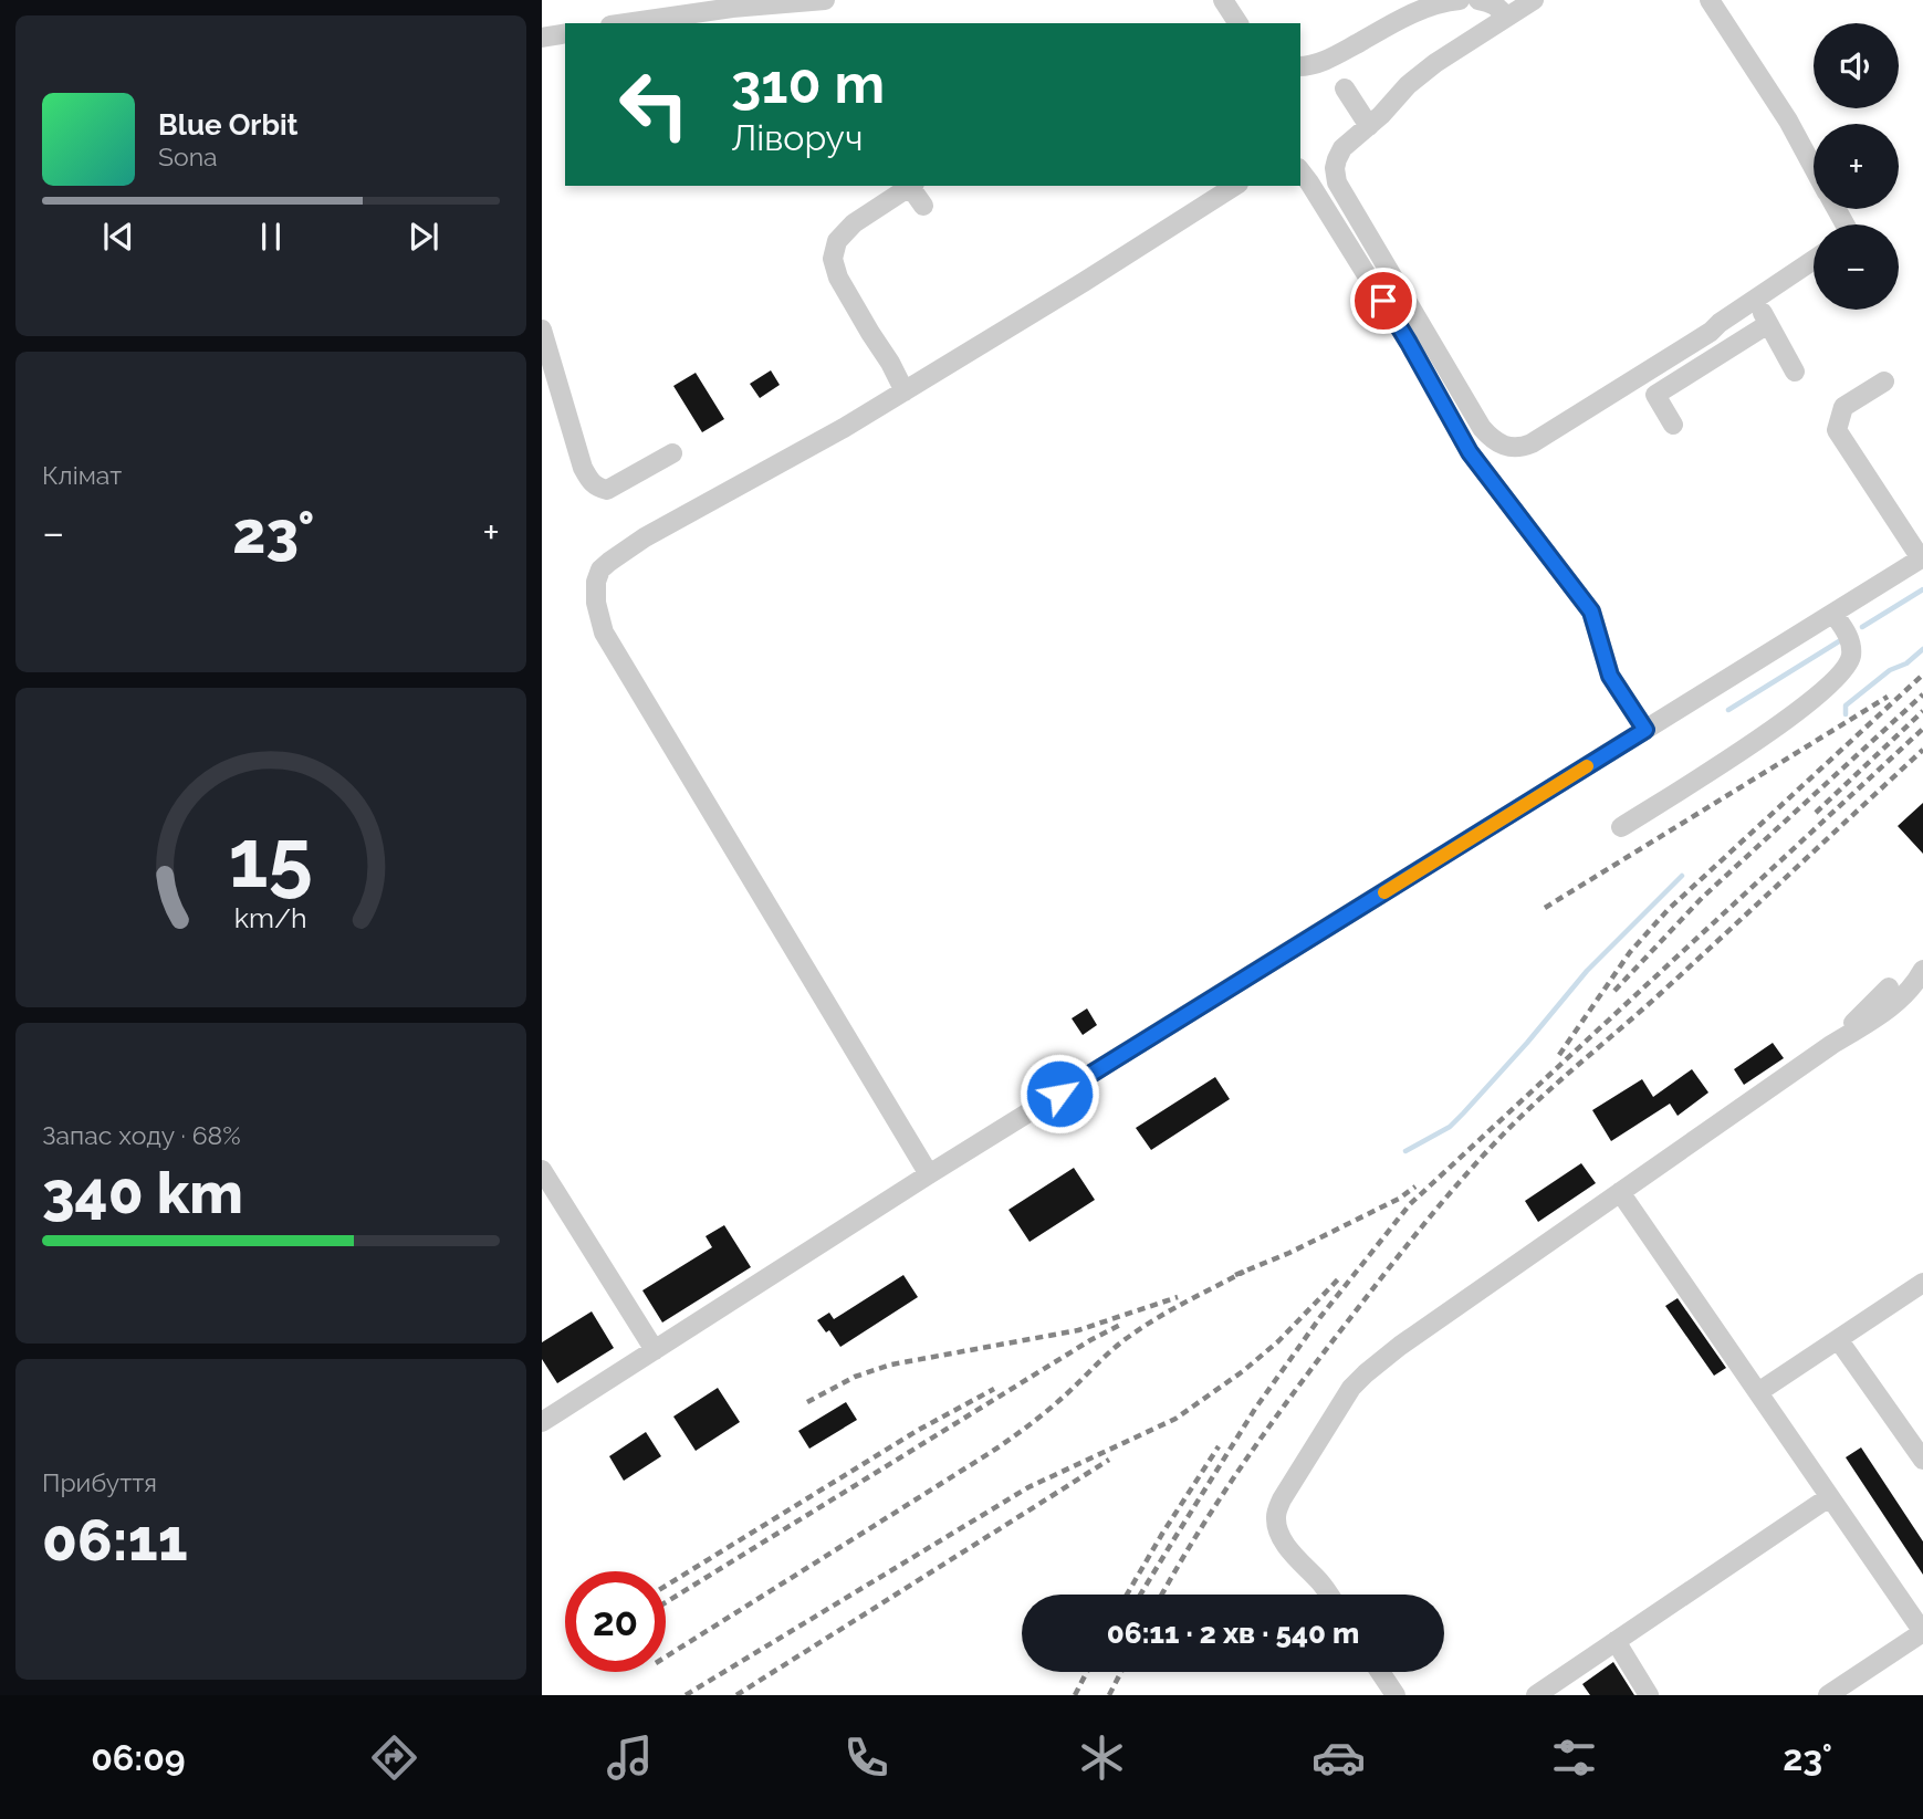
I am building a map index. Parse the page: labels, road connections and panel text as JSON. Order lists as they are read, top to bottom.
{
  "page": {
    "map_buttons": ["+", "−"],
    "turn": ["310 m", "Ліворуч"],
    "song": ["Blue Orbit", "Sona"],
    "tile": [
      "Клімат",
      ["Запас ходу · 68%", "340 km"],
      ["Прибуття", "06:11"]
    ],
    "heat": ["−", "23°", "+"],
    "limit": "20",
    "trip": "06:11 · 2 хв · 540 m",
    "tabs": ["06:09", "23°"],
    "gauge": ["15", "km/h"]
  }
}
